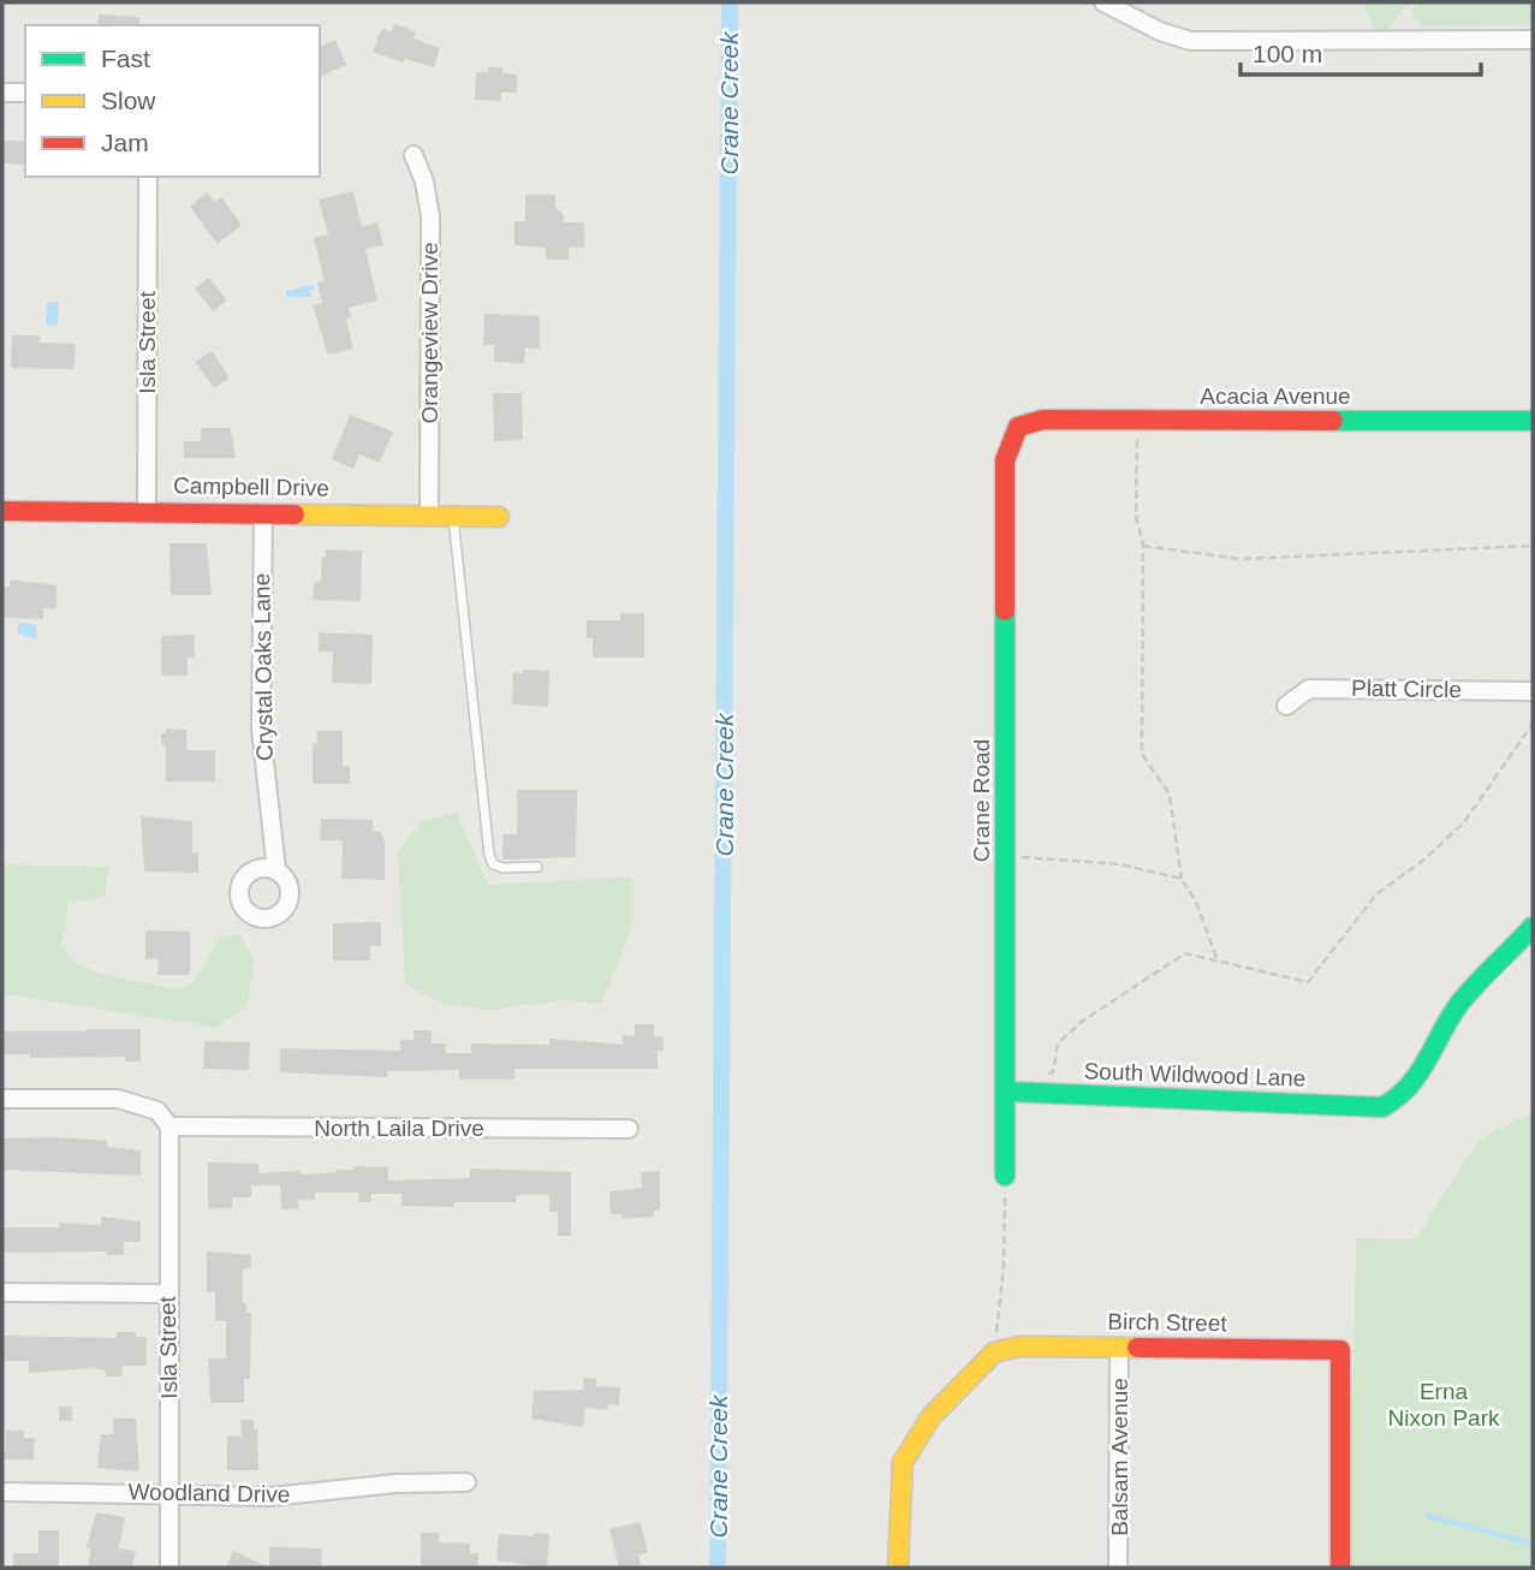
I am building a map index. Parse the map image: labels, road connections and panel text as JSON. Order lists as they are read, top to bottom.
{
  "streets": {
    "street": [
      "Orangeview Drive",
      "Isla Street",
      "Acacia Avenue",
      "Campbell Drive",
      "Crystal Oaks Lane",
      "Platt Circle",
      "Crane Road",
      "South Wildwood Lane",
      "North Laila Drive",
      "Birch Street",
      "Balsam Avenue",
      "Woodland Drive"
    ]
  },
  "crossings": [
    ["Orangeview Drive", "Campbell Drive"],
    ["Isla Street", "Campbell Drive"],
    ["Isla Street", "North Laila Drive"],
    ["Isla Street", "Woodland Drive"],
    ["Acacia Avenue", "Crane Road"],
    ["Campbell Drive", "Crystal Oaks Lane"],
    ["Crane Road", "South Wildwood Lane"],
    ["Birch Street", "Balsam Avenue"]
  ],
  "water": ["Crane Creek"],
  "parks": ["Erna Nixon Park"],
  "legend": ["Fast", "Slow", "Jam"],
  "scale_bar": "100 m"
}
